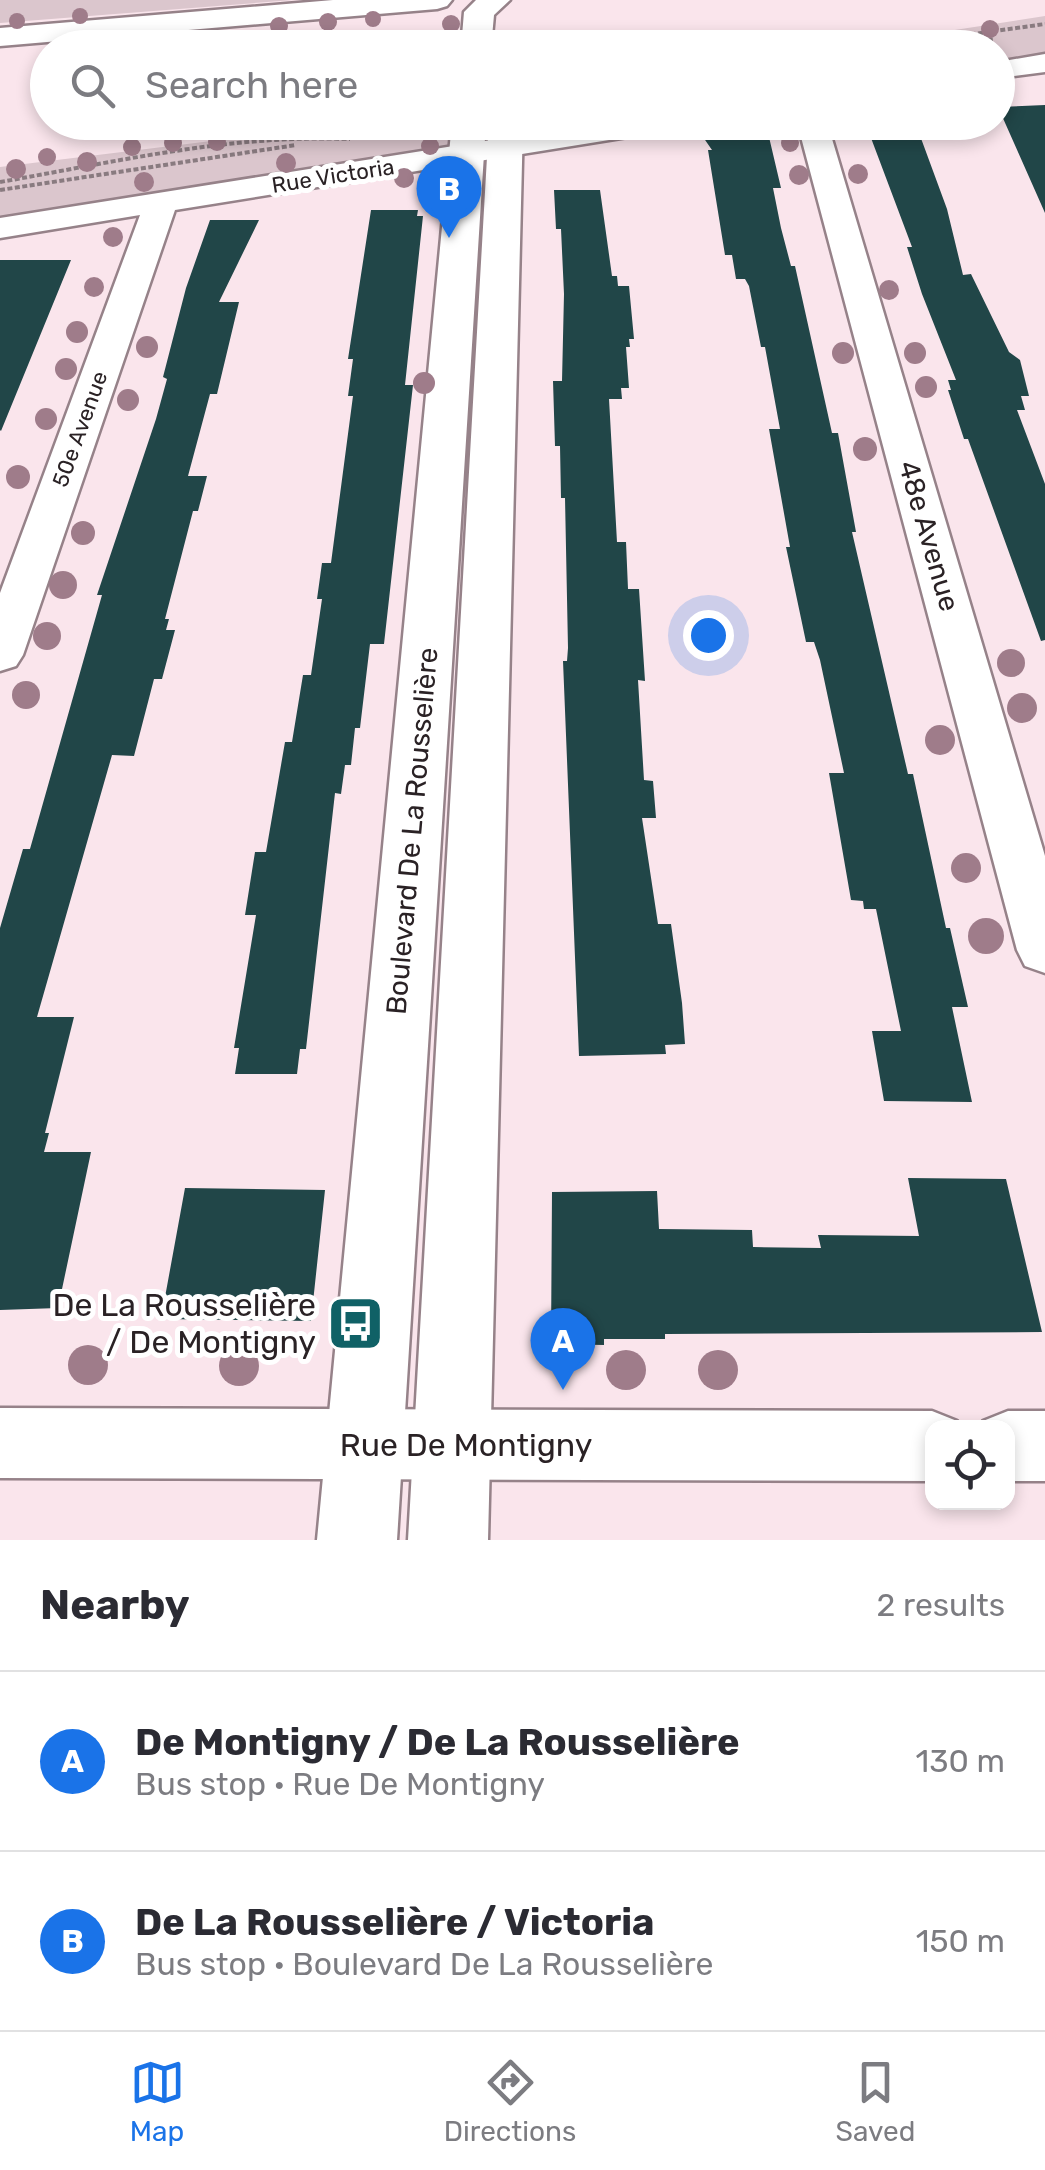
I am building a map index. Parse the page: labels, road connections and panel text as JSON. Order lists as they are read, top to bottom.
{
  "streets": {
    "street": [
      "Rue Victoria",
      "50e Avenue",
      "48e Avenue",
      "Boulevard De La Rousselière",
      "Rue De Montigny"
    ]
  },
  "crossings": [
    ["Rue Victoria", "50e Avenue"],
    ["Boulevard De La Rousselière", "Rue De Montigny"]
  ],
  "places": {
    "bus stop": ["De La Rousselière / De Montigny"]
  },
  "page": {
    "search": "Search here",
    "pins": ["B", "A"],
    "heading": ["Nearby", "2 results"],
    "list": [
      {
        "mark": "A",
        "name": "De Montigny / De La Rousselière",
        "note": "Bus stop · Rue De Montigny",
        "value": "130 m"
      },
      {
        "mark": "B",
        "name": "De La Rousselière / Victoria",
        "note": "Bus stop · Boulevard De La Rousselière",
        "value": "150 m"
      }
    ],
    "nav": ["Map", "Directions", "Saved"]
  }
}
